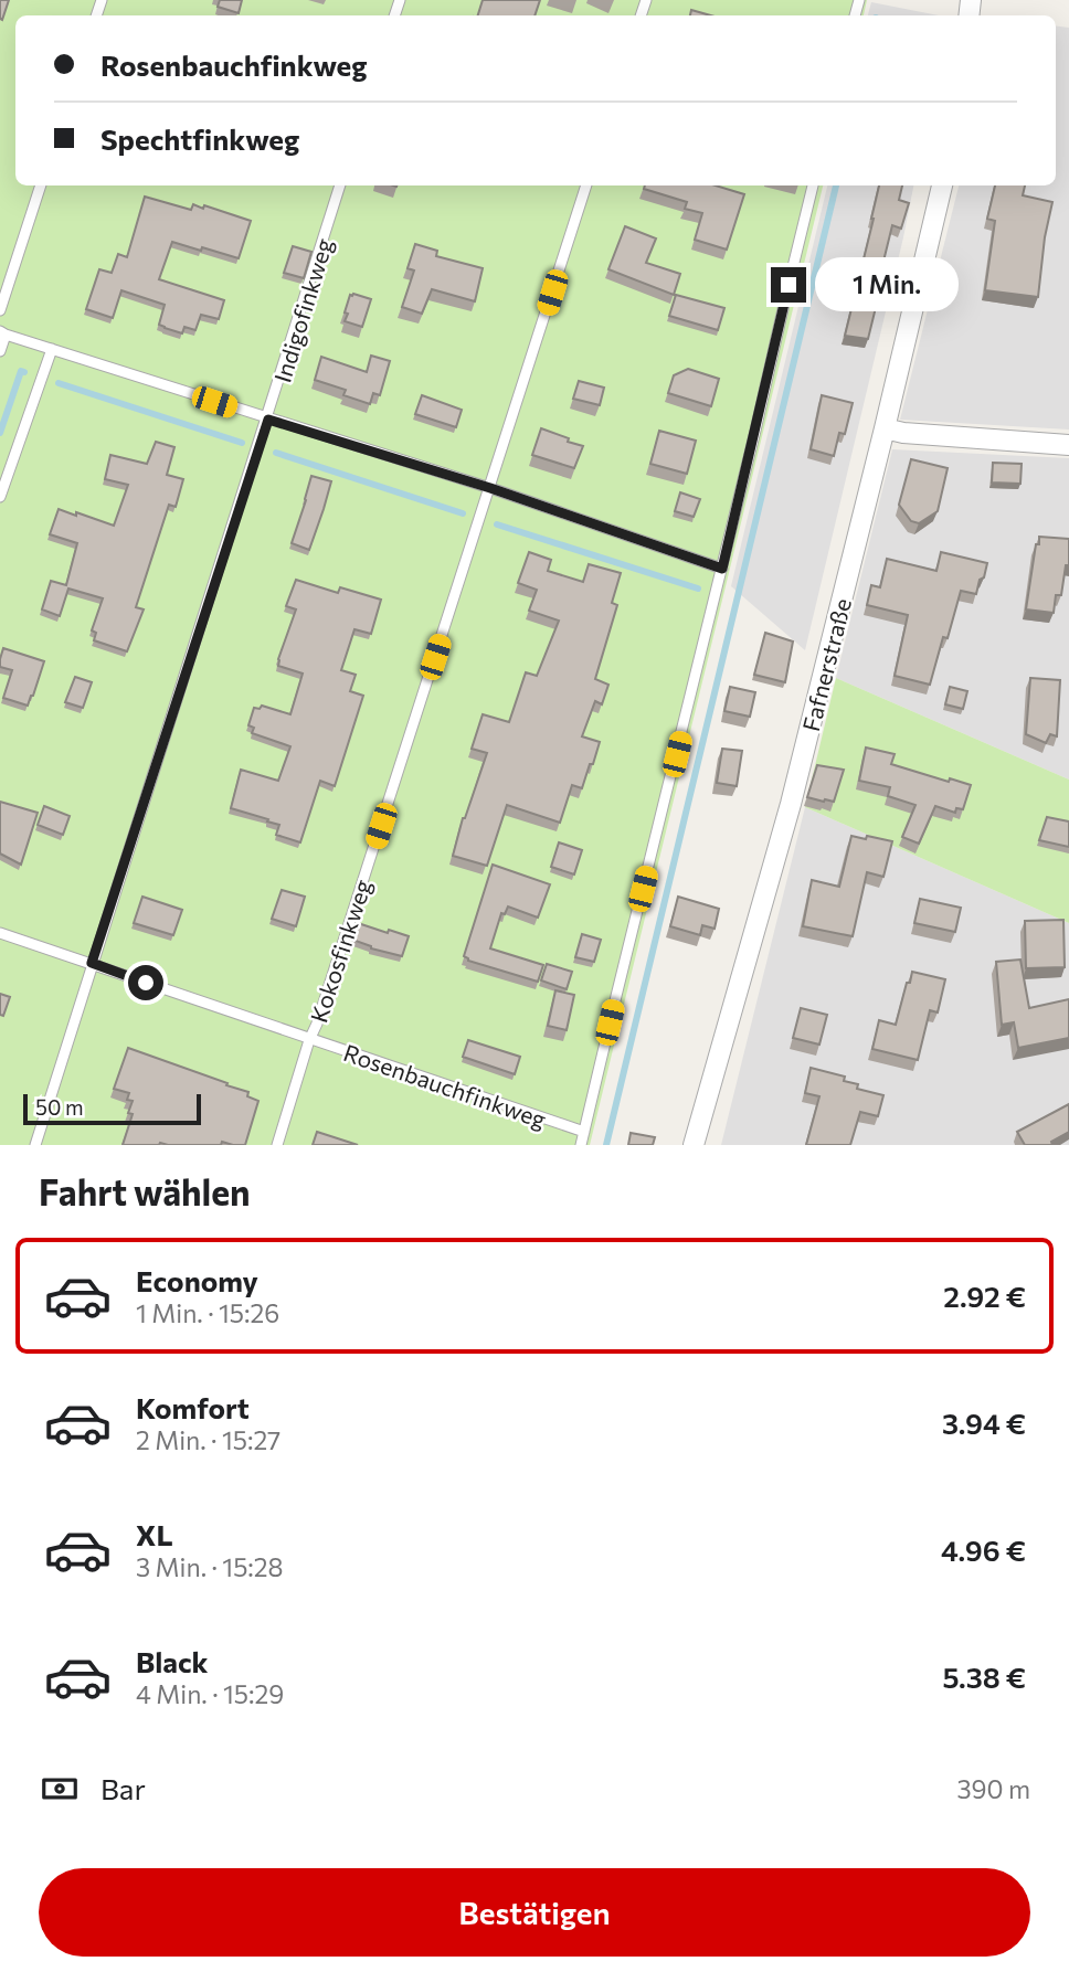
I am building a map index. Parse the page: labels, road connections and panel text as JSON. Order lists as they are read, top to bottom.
{
  "streets": {
    "street": ["Fafnerstraße"],
    "lane": ["Indigofinkweg", "Kokosfinkweg", "Rosenbauchfinkweg"]
  },
  "crossings": [
    ["Indigofinkweg", "Rosenbauchfinkweg"],
    ["Kokosfinkweg", "Rosenbauchfinkweg"]
  ],
  "scale_bar": "50 m",
  "page": {
    "banner": ["Rosenbauchfinkweg", "Spechtfinkweg"],
    "bubble": "1 Min.",
    "scale": "50 m",
    "heading": "Fahrt wählen",
    "list": [
      {
        "name": "Economy",
        "note": "1 Min. · 15:26",
        "value": "2.92 €"
      },
      {
        "name": "Komfort",
        "note": "2 Min. · 15:27",
        "value": "3.94 €"
      },
      {
        "name": "XL",
        "note": "3 Min. · 15:28",
        "value": "4.96 €"
      },
      {
        "name": "Black",
        "note": "4 Min. · 15:29",
        "value": "5.38 €"
      }
    ],
    "pay": ["Bar", "390 m"],
    "buttons": "Bestätigen"
  }
}
